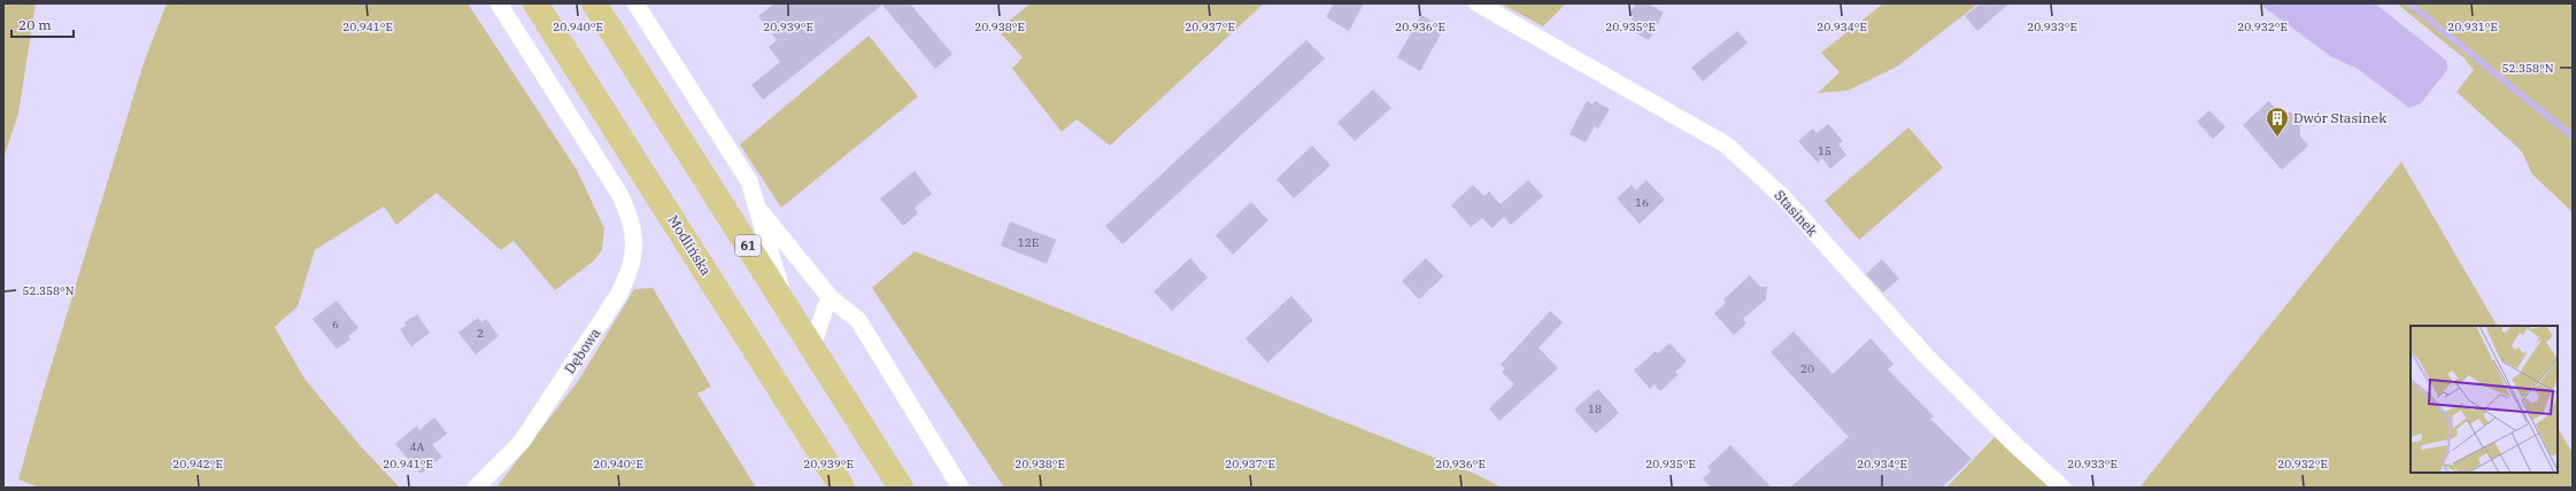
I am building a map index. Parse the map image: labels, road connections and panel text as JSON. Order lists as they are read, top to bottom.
{
  "streets": {
    "main road": ["Modlińska", "61"],
    "street": ["Stasinek", "Dębowa"]
  },
  "places": {
    "building": ["Dwór Stasinek"]
  },
  "house_numbers": [
    "15",
    "16",
    "12E",
    "6",
    "2",
    "20",
    "18",
    "4A"
  ],
  "scale_bar": "20 m",
  "coordinates": [
    "20.941°E",
    "20.940°E",
    "20.939°E",
    "20.938°E",
    "20.937°E",
    "20.936°E",
    "20.935°E",
    "20.934°E",
    "20.933°E",
    "20.932°E",
    "20.931°E",
    "52.358°N",
    "20.942°E"
  ]
}
